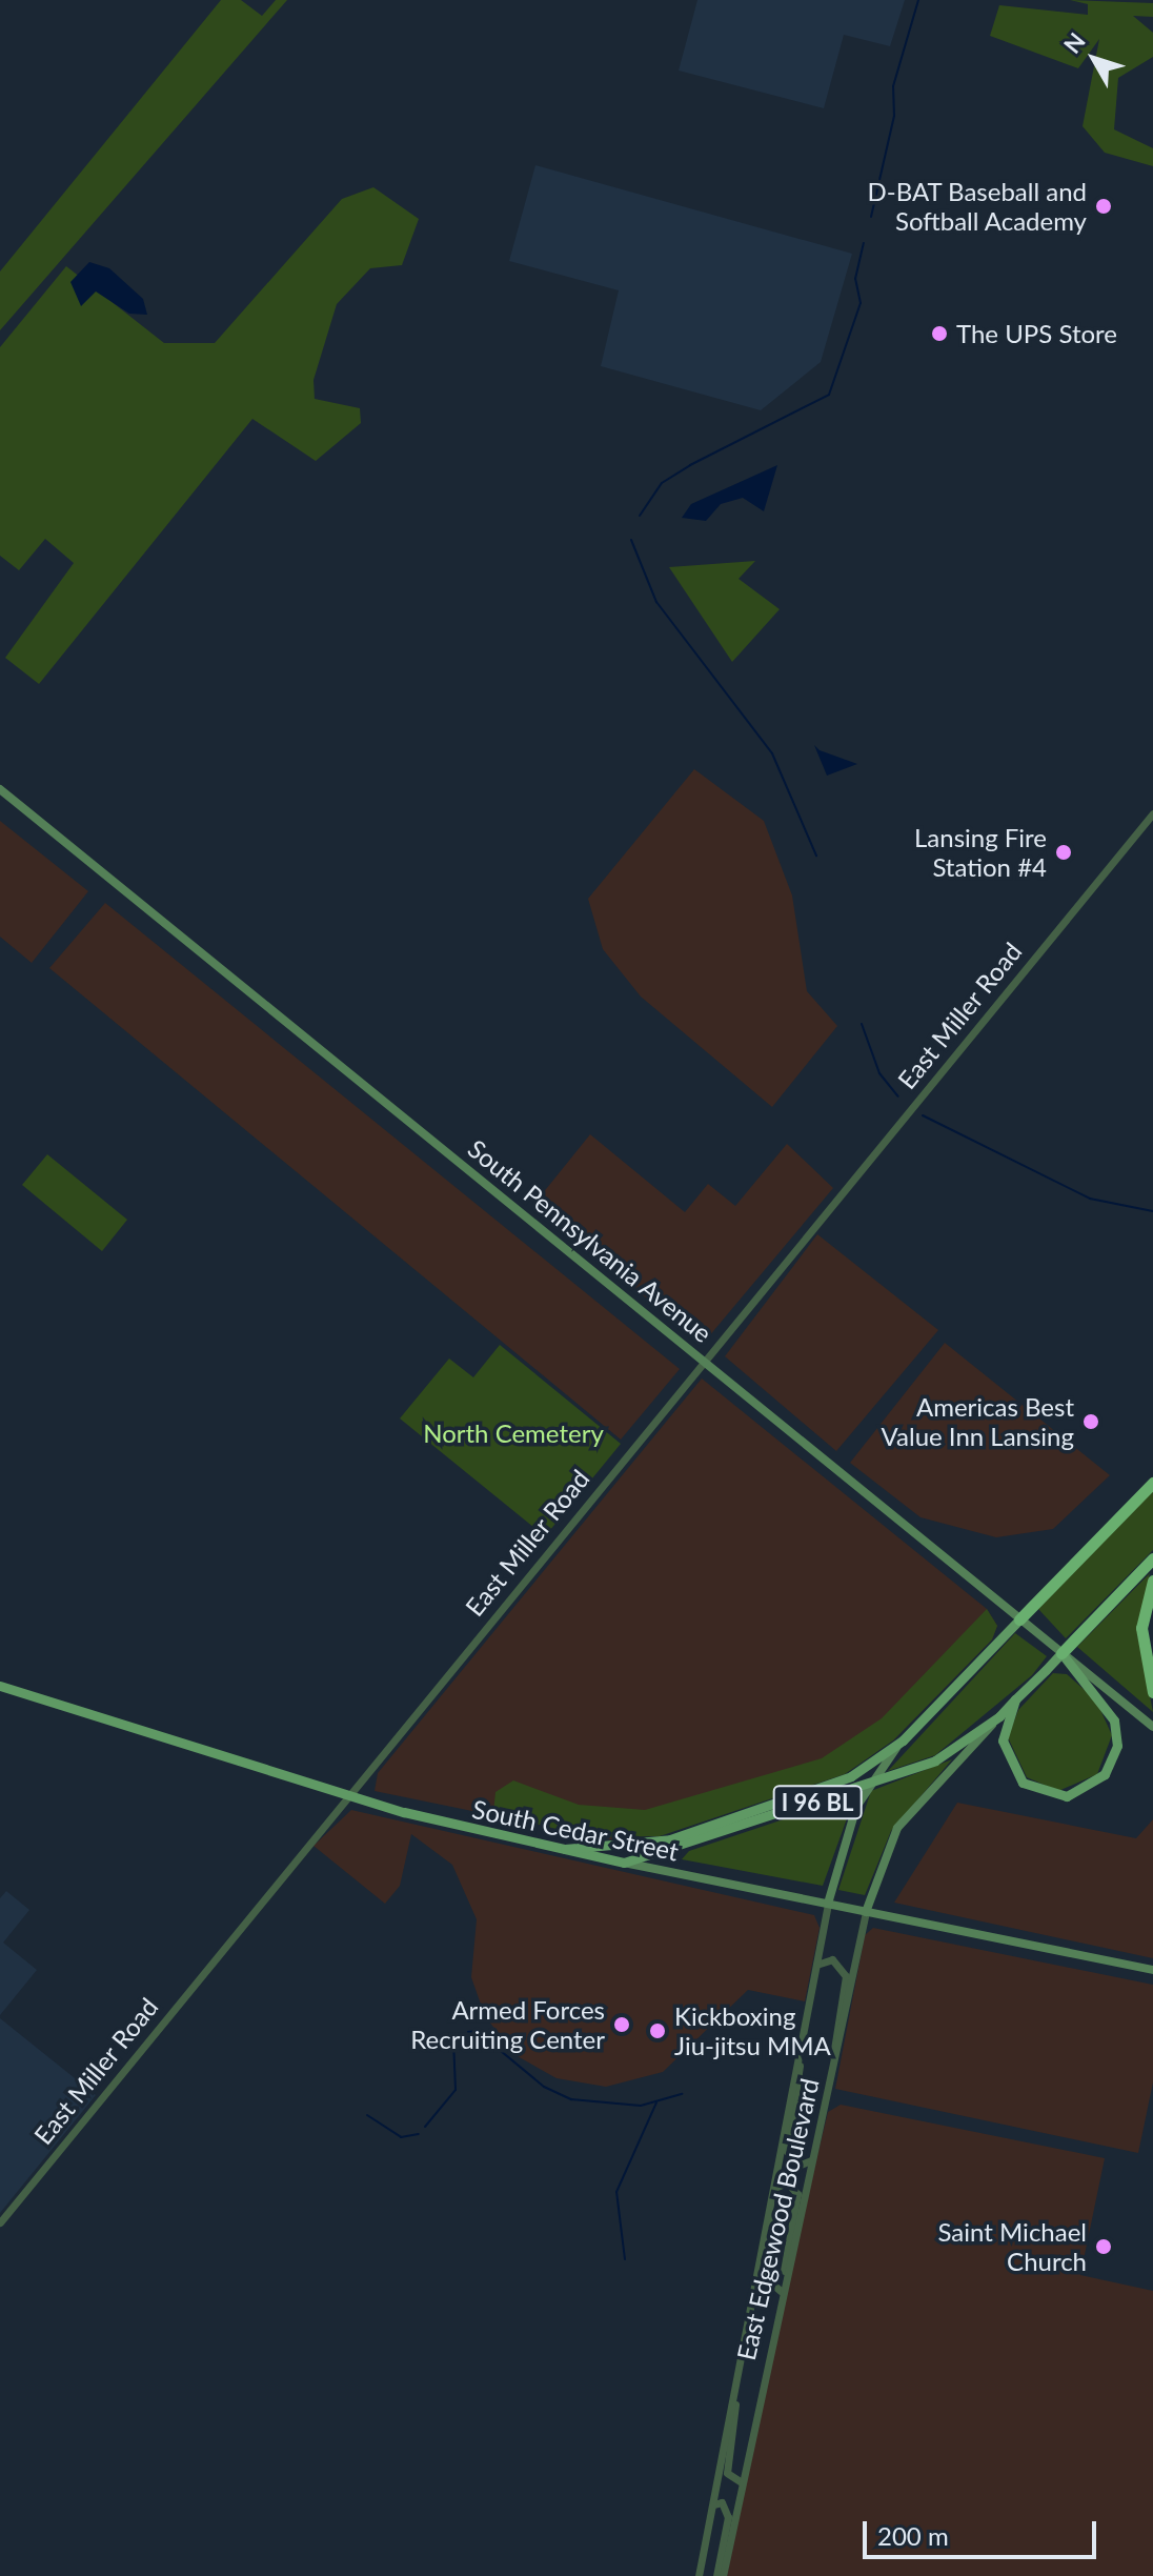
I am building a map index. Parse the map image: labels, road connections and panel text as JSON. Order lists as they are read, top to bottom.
{
  "streets": {
    "highway": ["I 96 BL"],
    "main road": ["South Pennsylvania Avenue", "South Cedar Street", "East Edgewood Boulevard"],
    "street": ["East Miller Road"]
  },
  "crossings": [
    ["East Miller Road", "South Pennsylvania Avenue"],
    ["East Miller Road", "South Cedar Street"],
    ["South Pennsylvania Avenue", "I 96 BL"],
    ["I 96 BL", "South Cedar Street"],
    ["I 96 BL", "East Edgewood Boulevard"],
    ["South Cedar Street", "East Edgewood Boulevard"]
  ],
  "parks": ["North Cemetery"],
  "places": [
    "D-BAT Baseball and Softball Academy",
    "The UPS Store",
    "Lansing Fire Station #4",
    "Americas Best Value Inn Lansing",
    "Armed Forces Recruiting Center",
    "Kickboxing Jiu-jitsu MMA",
    "Saint Michael Church"
  ],
  "scale_bar": "200 m",
  "north": "top left"
}
